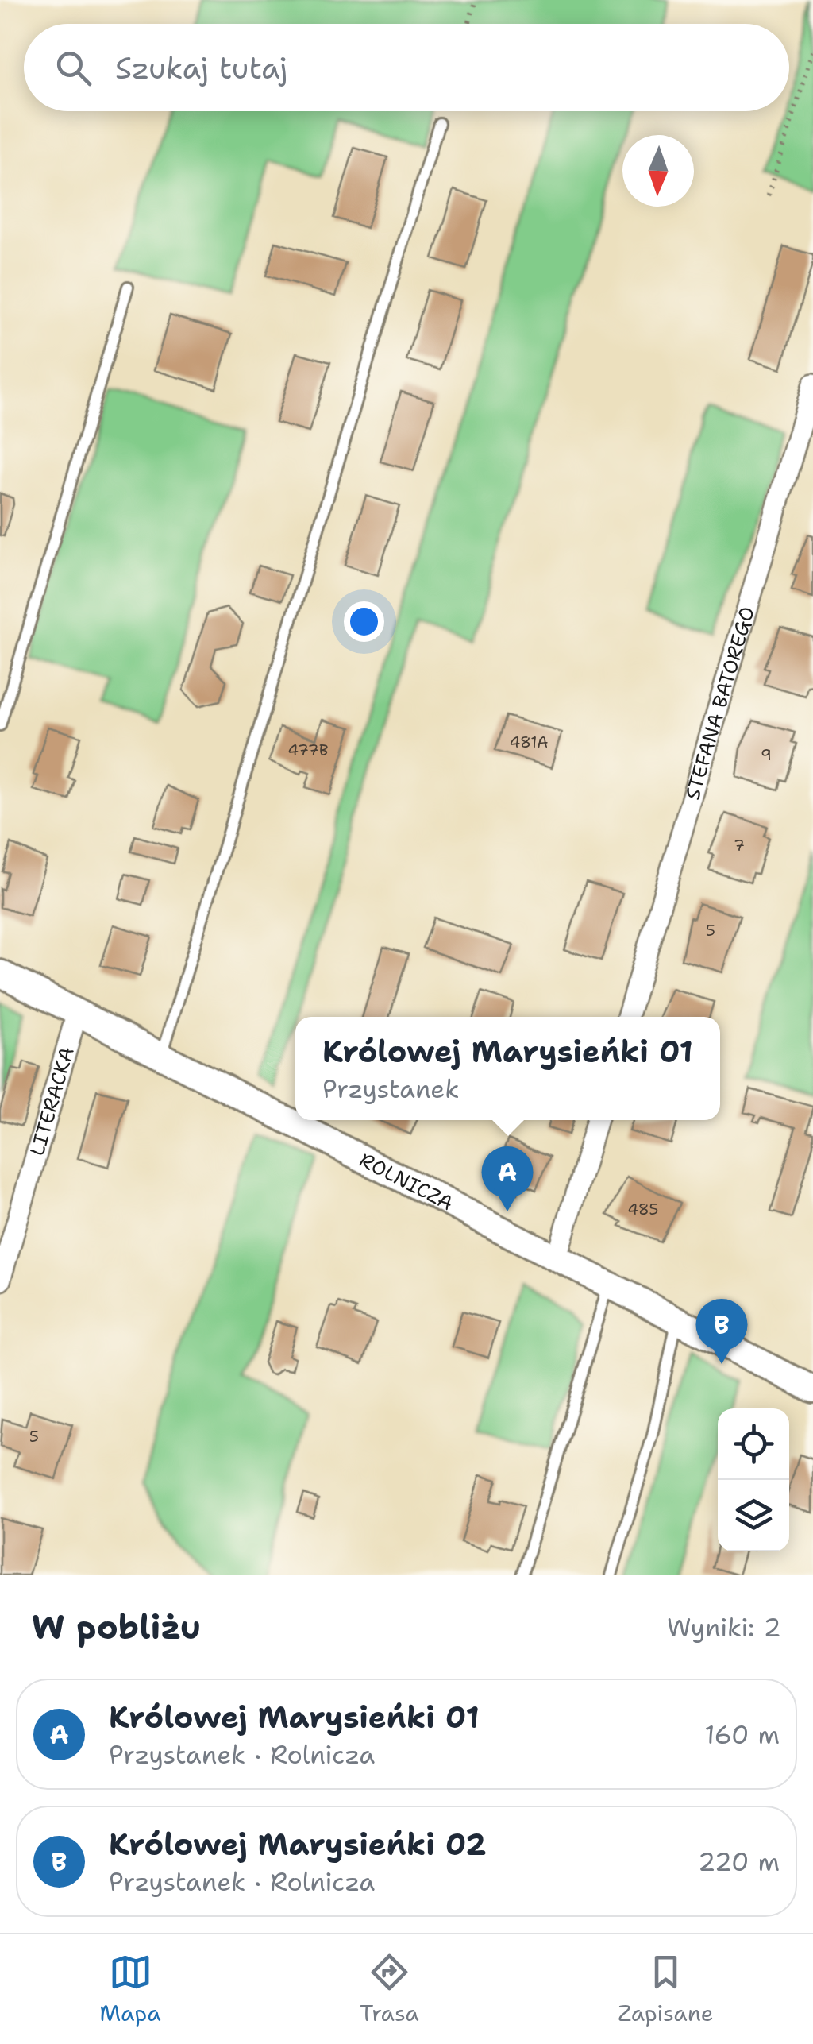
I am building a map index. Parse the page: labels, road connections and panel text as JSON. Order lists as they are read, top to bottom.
{
  "streets": {
    "street": ["STEFANA BATOREGO", "LITERACKA", "ROLNICZA"]
  },
  "crossings": [
    ["LITERACKA", "ROLNICZA"]
  ],
  "house_numbers": [
    "481A",
    "477B",
    "9",
    "7",
    "5",
    "485",
    "5"
  ],
  "north": "bottom",
  "page": {
    "search": "Szukaj tutaj",
    "popup": ["Królowej Marysieńki 01", "Przystanek"],
    "pins": ["A", "B"],
    "heading": ["W pobliżu", "Wyniki: 2"],
    "list": [
      {
        "mark": "A",
        "name": "Królowej Marysieńki 01",
        "note": "Przystanek · Rolnicza",
        "value": "160 m"
      },
      {
        "mark": "B",
        "name": "Królowej Marysieńki 02",
        "note": "Przystanek · Rolnicza",
        "value": "220 m"
      }
    ],
    "nav": ["Mapa", "Trasa", "Zapisane"]
  }
}
